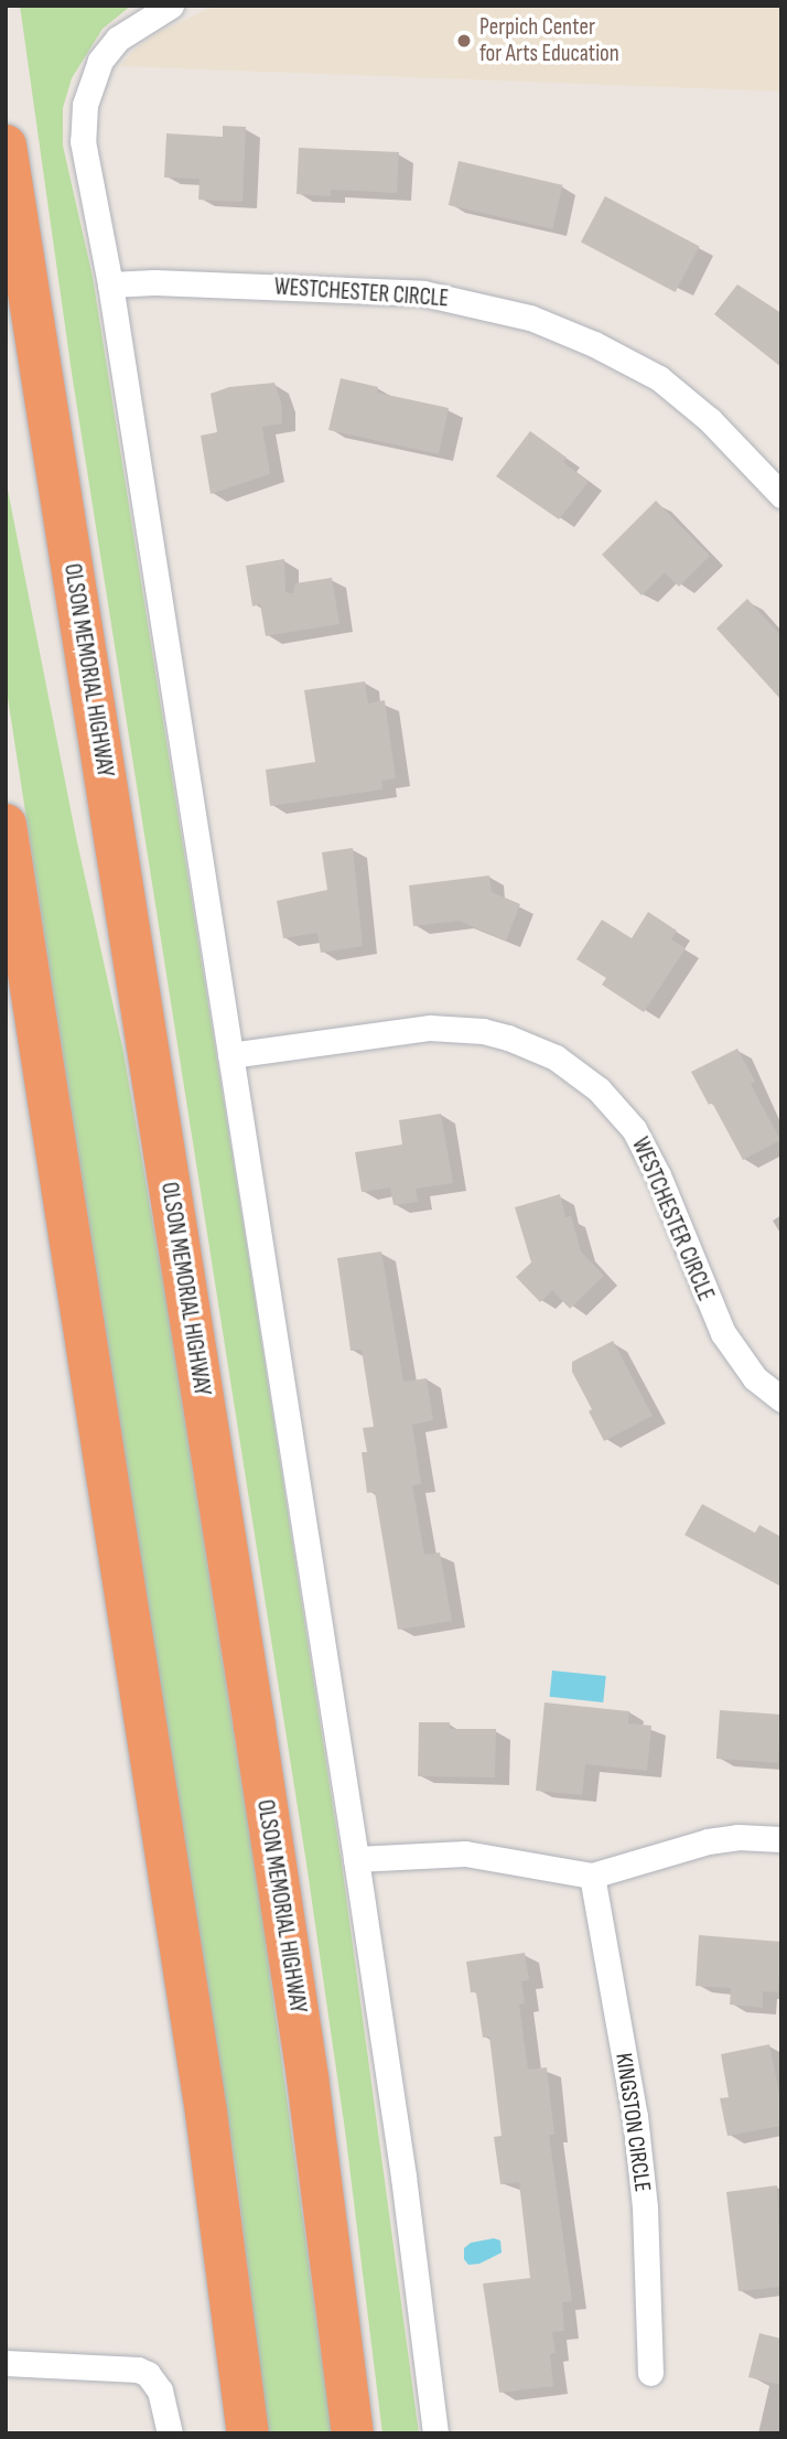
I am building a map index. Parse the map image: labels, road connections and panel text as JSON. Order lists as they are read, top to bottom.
{
  "streets": {
    "highway": ["OLSON MEMORIAL HIGHWAY"],
    "street": ["WESTCHESTER CIRCLE", "KINGSTON CIRCLE"]
  },
  "places": ["Perpich Center for Arts Education"]
}
